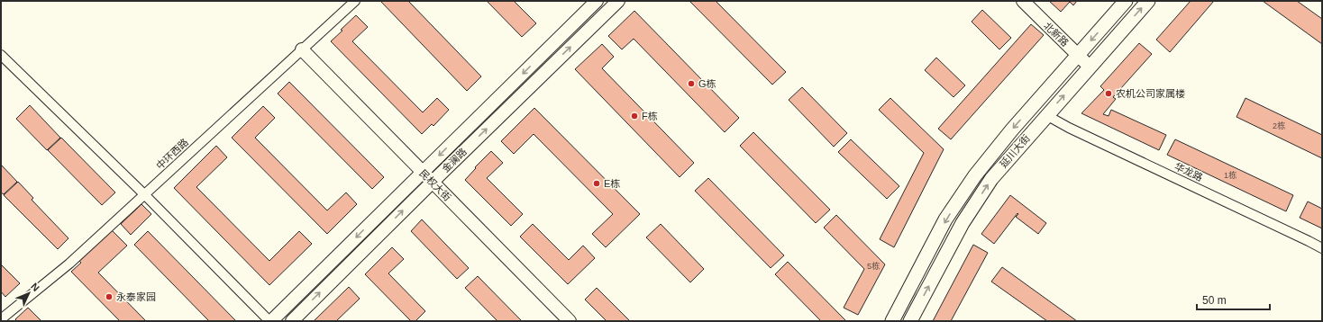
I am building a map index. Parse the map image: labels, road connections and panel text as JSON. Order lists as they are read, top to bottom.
{
  "streets": {
    "main road": ["延川大街"],
    "street": [
      "北新路",
      "中环西路",
      "金澜路",
      "华龙路",
      "民权大街"
    ]
  },
  "crossings": [
    ["北新路", "延川大街"],
    ["延川大街", "华龙路"],
    ["中环西路", "民权大街"],
    ["金澜路", "民权大街"]
  ],
  "places": [
    "G栋",
    "农机公司家属楼",
    "F栋",
    "E栋",
    "永泰家园"
  ],
  "house_numbers": ["2栋", "1栋", "5栋"],
  "scale_bar": "50 m",
  "north": "top right"
}
